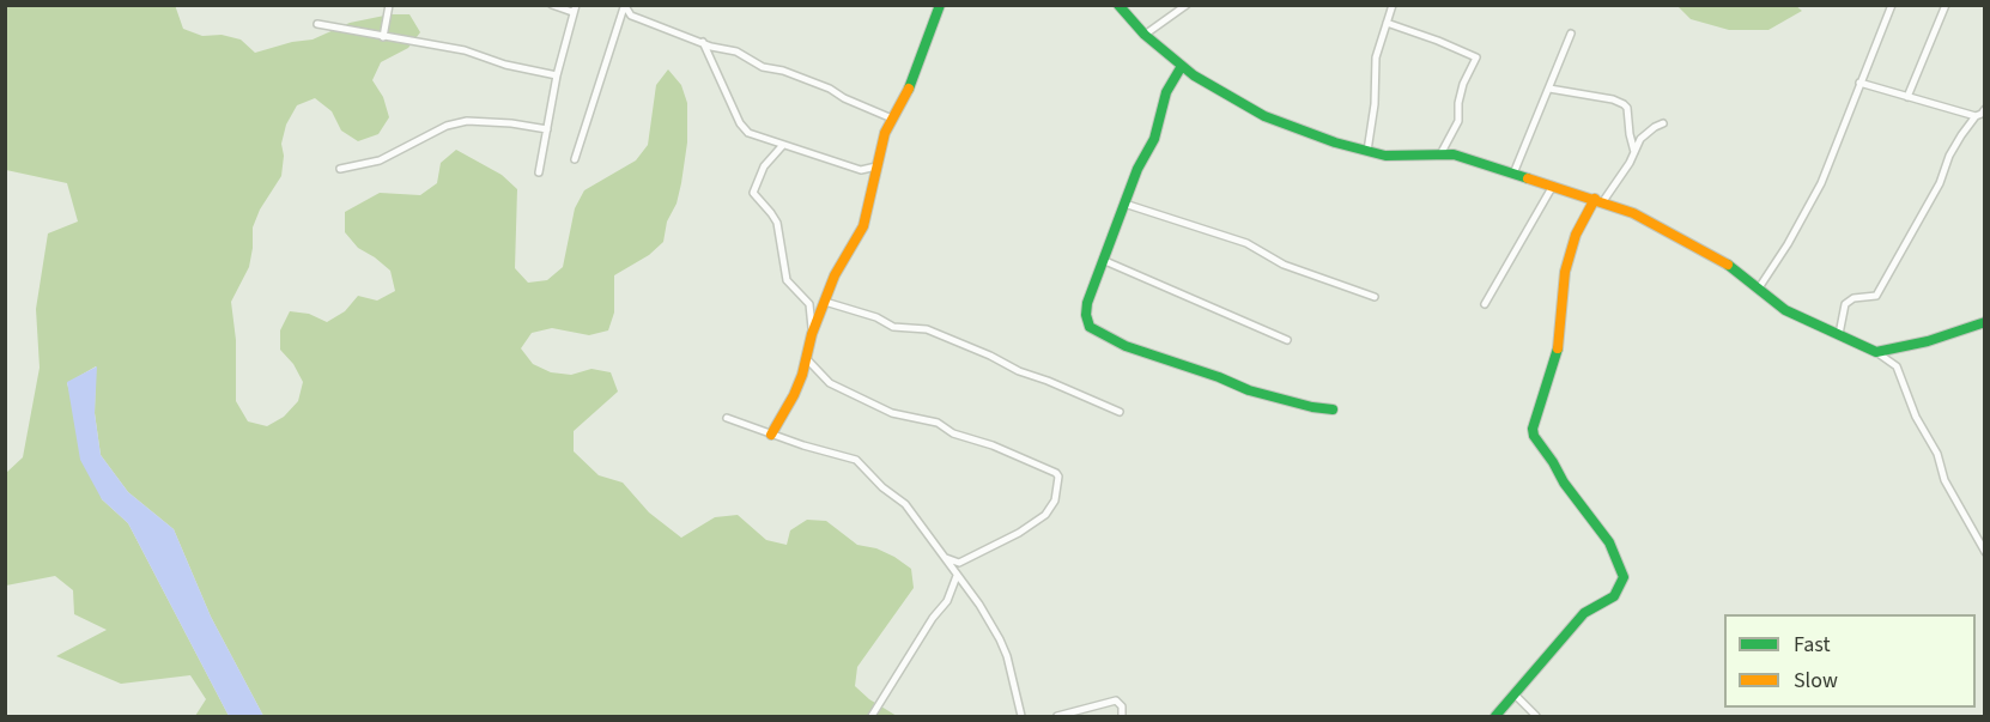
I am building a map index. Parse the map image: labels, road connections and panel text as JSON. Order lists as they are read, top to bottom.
{
  "legend": ["Fast", "Slow"]
}
